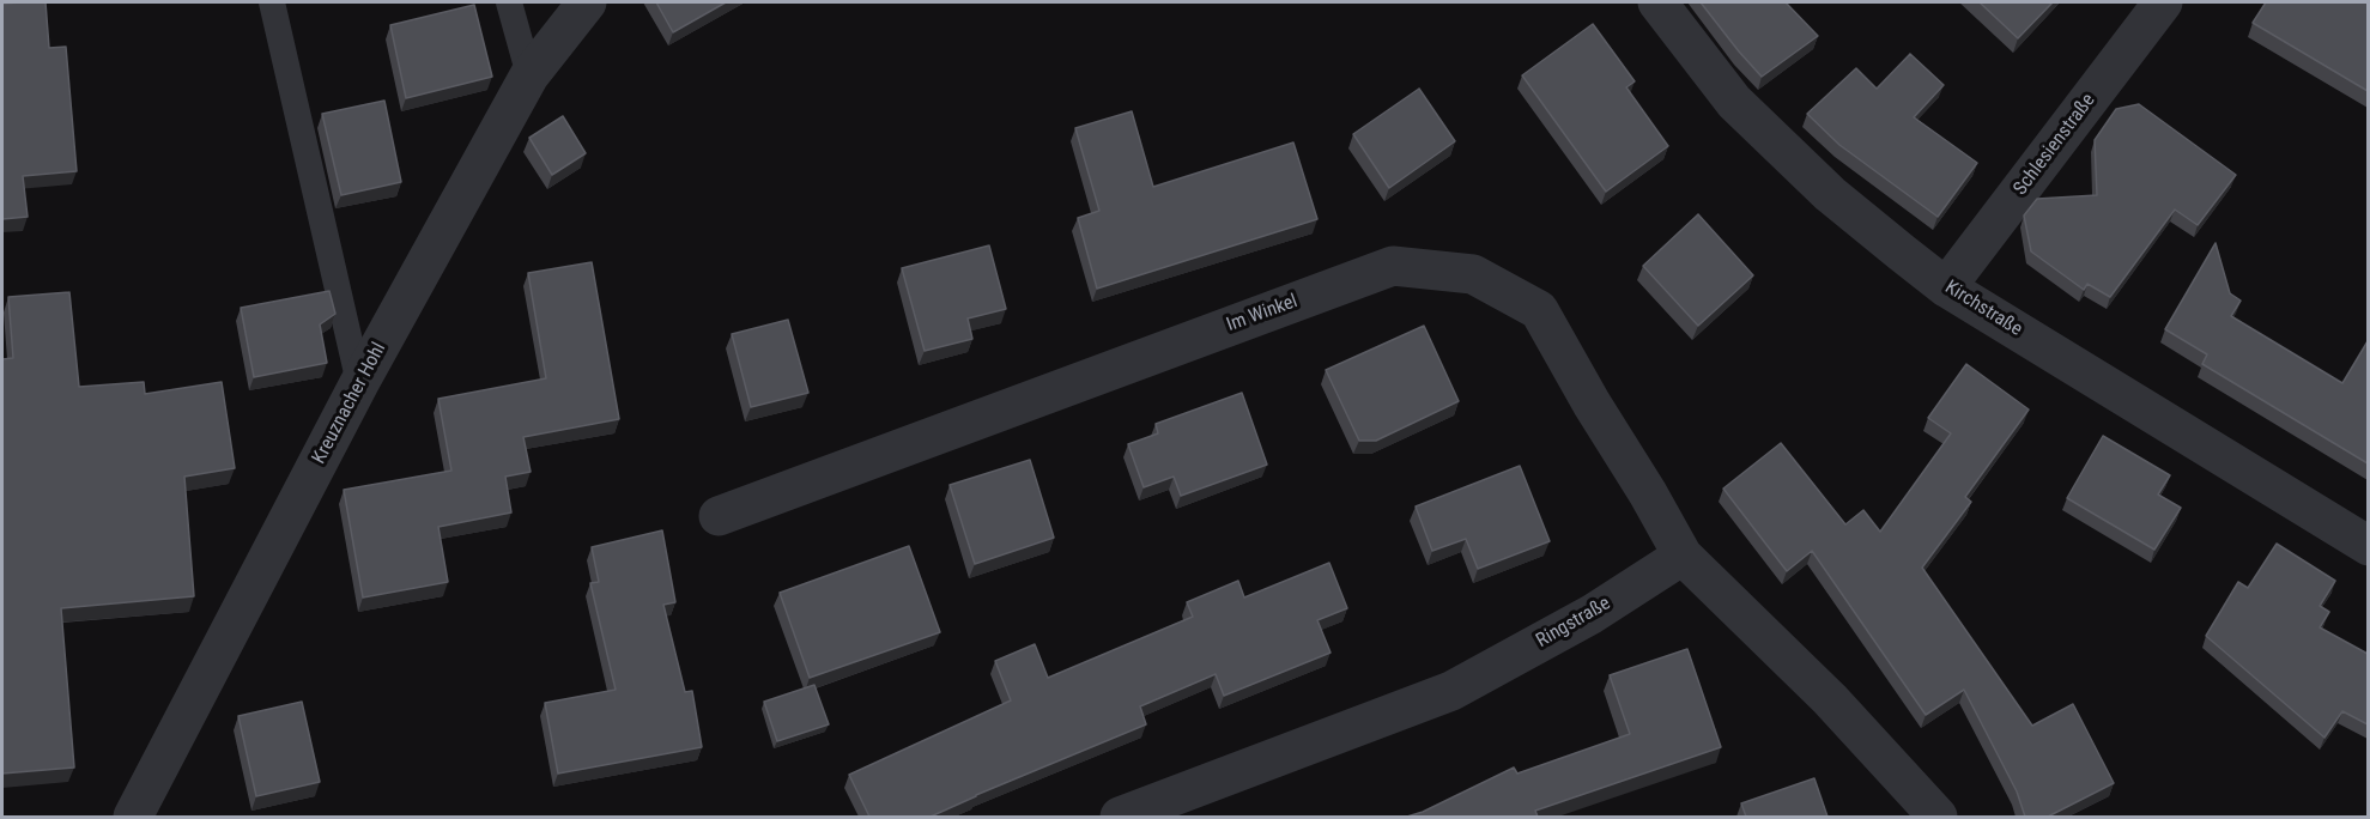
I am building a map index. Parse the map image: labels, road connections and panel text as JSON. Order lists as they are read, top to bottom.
{
  "streets": {
    "street": [
      "Schlesienstraße",
      "Kirchstraße",
      "Im Winkel",
      "Kreuznacher Hohl",
      "Ringstraße"
    ]
  },
  "crossings": [
    ["Schlesienstraße", "Kirchstraße"],
    ["Im Winkel", "Ringstraße"]
  ]
}
